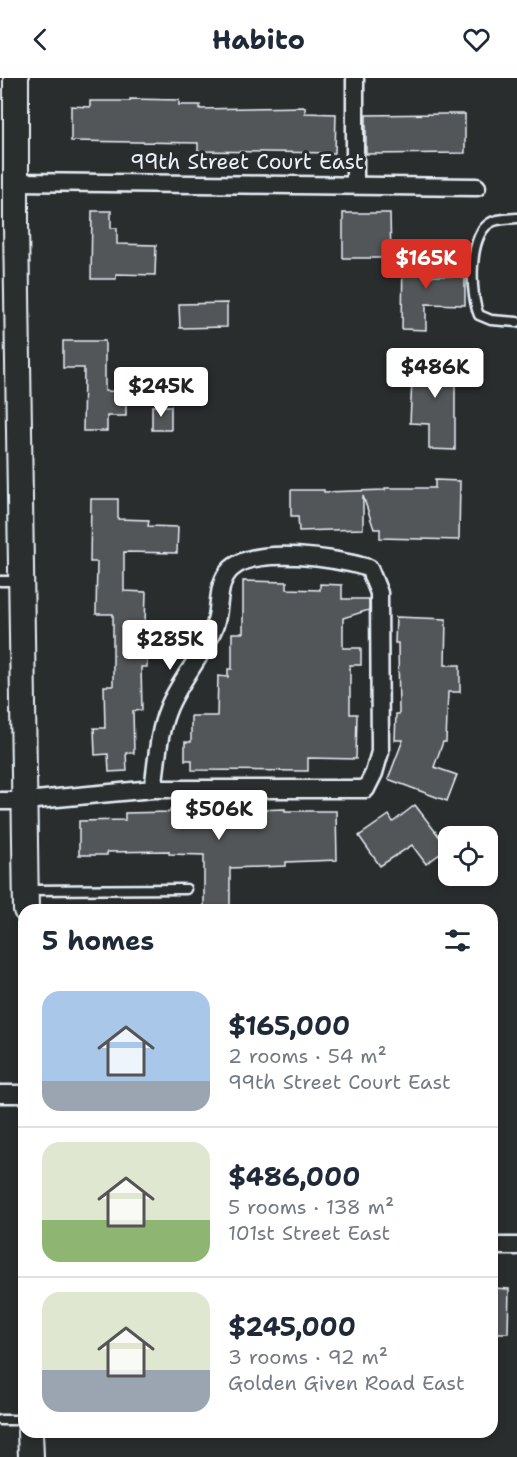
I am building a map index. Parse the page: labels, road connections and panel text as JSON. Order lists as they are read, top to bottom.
{
  "streets": {
    "street": ["99th Street Court East"]
  },
  "page": {
    "header": "Habito",
    "price": [
      "$165K",
      "$486K",
      "$245K",
      "$285K",
      "$506K"
    ],
    "heading": "5 homes",
    "list": [
      {
        "name": "$165,000",
        "note": "2 rooms · 54 m² · 99th Street Court East"
      },
      {
        "name": "$486,000",
        "note": "5 rooms · 138 m² · 101st Street East"
      },
      {
        "name": "$245,000",
        "note": "3 rooms · 92 m² · Golden Given Road East"
      }
    ]
  }
}
